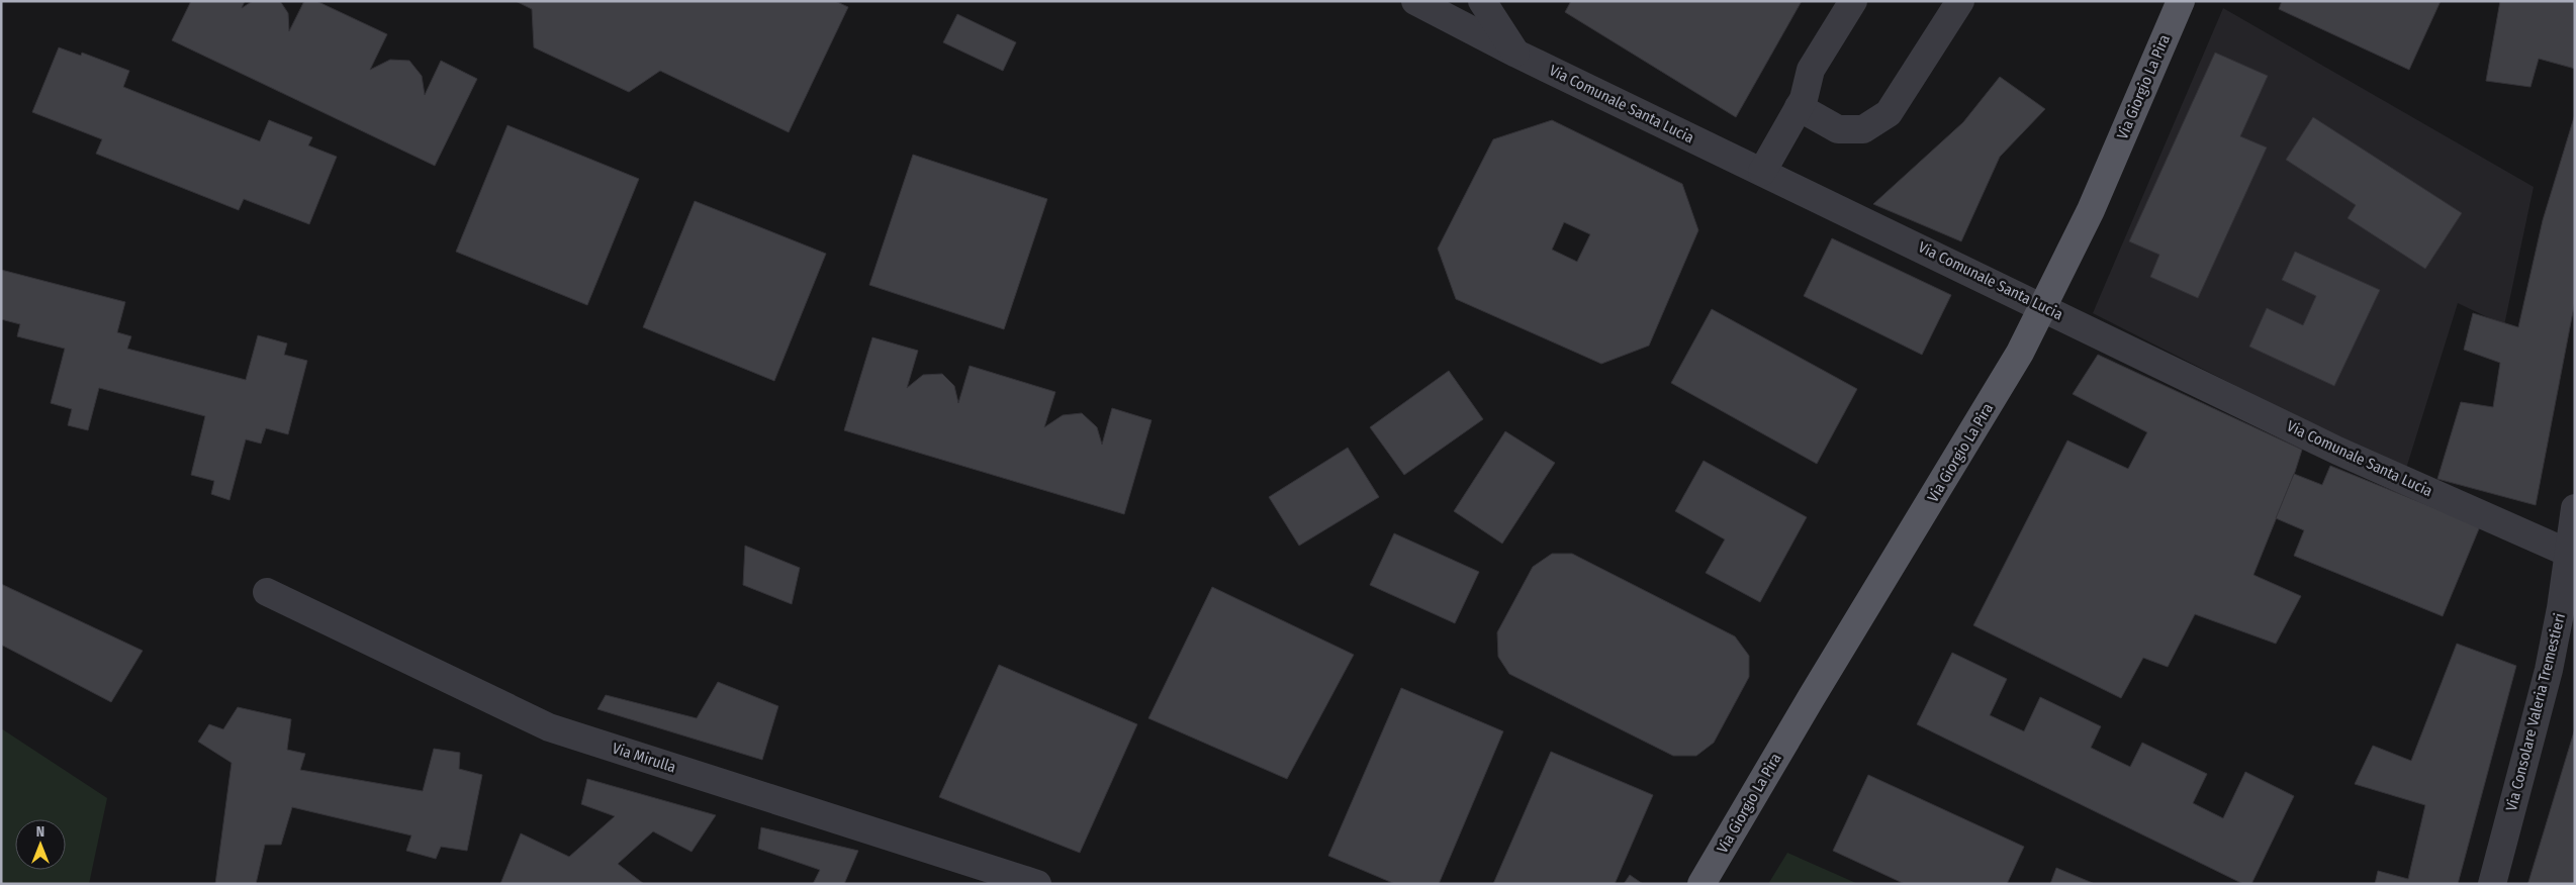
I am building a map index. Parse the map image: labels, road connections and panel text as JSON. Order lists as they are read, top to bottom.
{
  "streets": {
    "main road": ["Via Giorgio La Pira"],
    "street": ["Via Comunale Santa Lucia", "Via Consolare Valeria Tremestieri", "Via Mirulla"]
  },
  "crossings": [
    ["Via Giorgio La Pira", "Via Comunale Santa Lucia"],
    ["Via Comunale Santa Lucia", "Via Consolare Valeria Tremestieri"]
  ],
  "north": "top"
}
